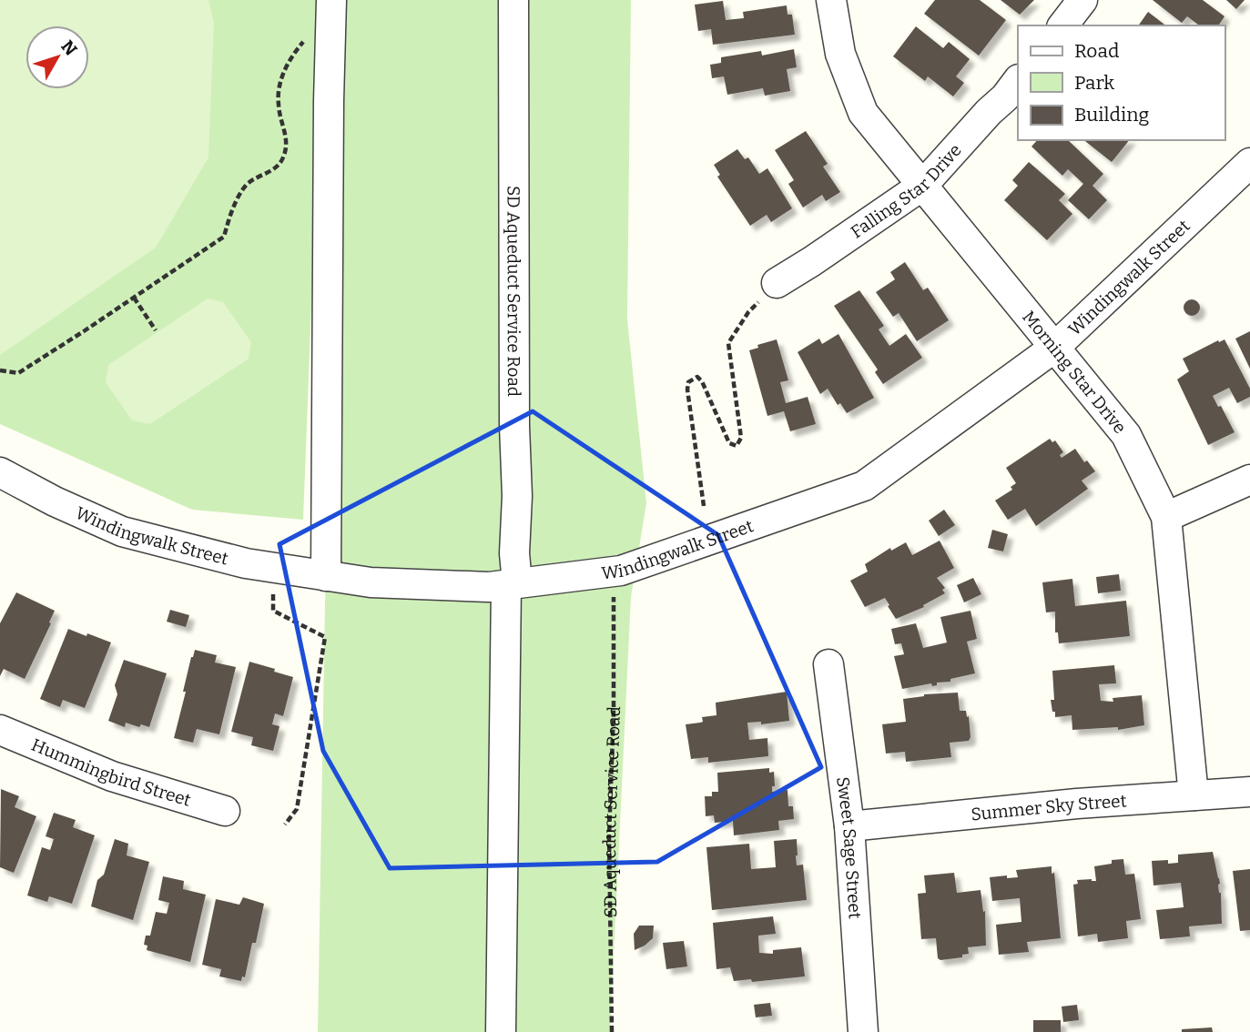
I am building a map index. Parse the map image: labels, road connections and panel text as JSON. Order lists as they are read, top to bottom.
{
  "streets": {
    "street": [
      "Falling Star Drive",
      "Windingwalk Street",
      "SD Aqueduct Service Road",
      "Morning Star Drive",
      "Hummingbird Street",
      "Summer Sky Street",
      "Sweet Sage Street"
    ]
  },
  "crossings": [
    ["Falling Star Drive", "Morning Star Drive"],
    ["Windingwalk Street", "SD Aqueduct Service Road"],
    ["Windingwalk Street", "Morning Star Drive"],
    ["Morning Star Drive", "Summer Sky Street"],
    ["Summer Sky Street", "Sweet Sage Street"]
  ],
  "legend": ["Road", "Park", "Building"],
  "north": "top right"
}
